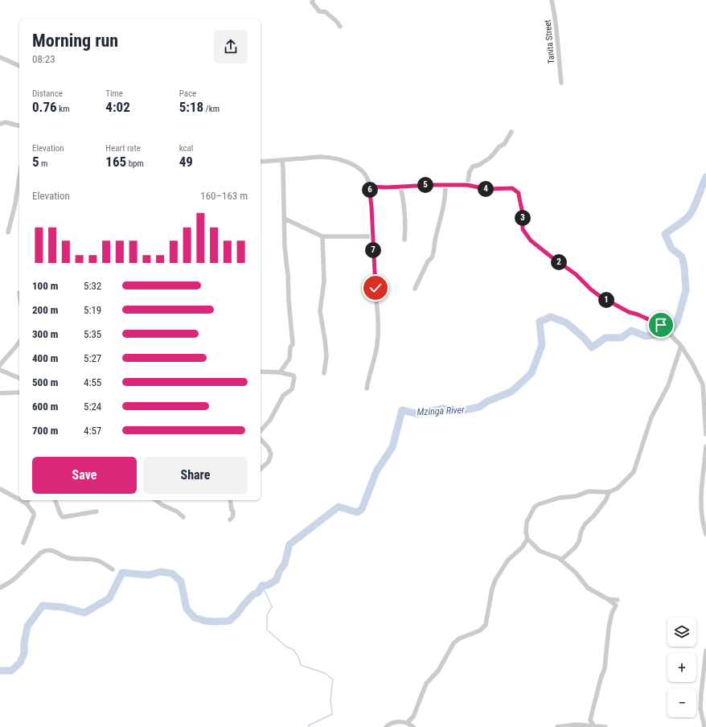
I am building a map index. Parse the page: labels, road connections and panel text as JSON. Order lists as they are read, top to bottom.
{
  "streets": {
    "street": ["Tanita Street"]
  },
  "water": ["Mzinga River"],
  "page": {
    "heading": ["Morning run", "08:23"],
    "stats": [
      ["Distance", "0.76 km"],
      ["Time", "4:02"],
      ["Pace", "5:18 /km"],
      ["Elevation", "5 m"],
      ["Heart rate", "165 bpm"],
      ["kcal", "49"]
    ],
    "pins": [
      "5",
      "4",
      "6",
      "3",
      "7",
      "2",
      "1"
    ],
    "chart": ["Elevation", "160–163 m"],
    "list": [
      {
        "name": "100 m",
        "note": "5:32"
      },
      {
        "name": "200 m",
        "note": "5:19"
      },
      {
        "name": "300 m",
        "note": "5:35"
      },
      {
        "name": "400 m",
        "note": "5:27"
      },
      {
        "name": "500 m",
        "note": "4:55"
      },
      {
        "name": "600 m",
        "note": "5:24"
      },
      {
        "name": "700 m",
        "note": "4:57"
      }
    ],
    "buttons": ["Save", "Share"],
    "map_buttons": ["+", "−"]
  }
}
